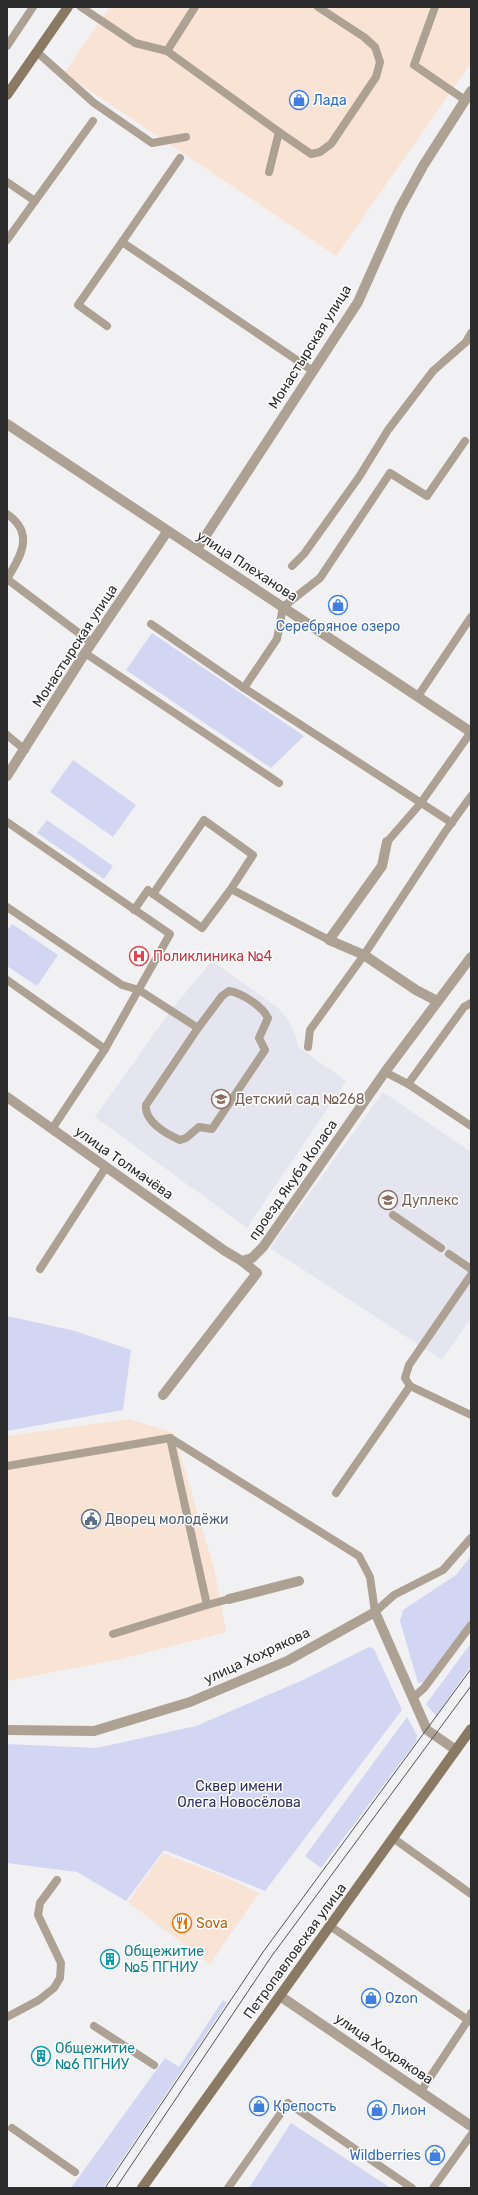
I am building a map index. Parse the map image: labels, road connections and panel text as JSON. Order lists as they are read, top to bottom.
{
  "streets": {
    "street": [
      "Монастырская улица",
      "улица Плеханова",
      "улица Толмачёва",
      "проезд Якуба Коласа",
      "улица Хохрякова",
      "Петропавловская улица"
    ]
  },
  "crossings": [
    ["Монастырская улица", "улица Плеханова"],
    ["улица Толмачёва", "проезд Якуба Коласа"],
    ["улица Хохрякова", "Петропавловская улица"]
  ],
  "parks": ["Сквер имени Олега Новосёлова"],
  "places": {
    "shop": [
      "Лада",
      "Серебряное озеро",
      "Ozon",
      "Крепость",
      "Лион",
      "Wildberries"
    ],
    "hospital": ["Поликлиника №4"],
    "school or university": ["Детский сад №268", "Дуплекс"],
    "public building": ["Дворец молодёжи"],
    "restaurant": ["Sova"],
    "building": ["Общежитие №5 ПГНИУ", "Общежитие №6 ПГНИУ"]
  }
}
